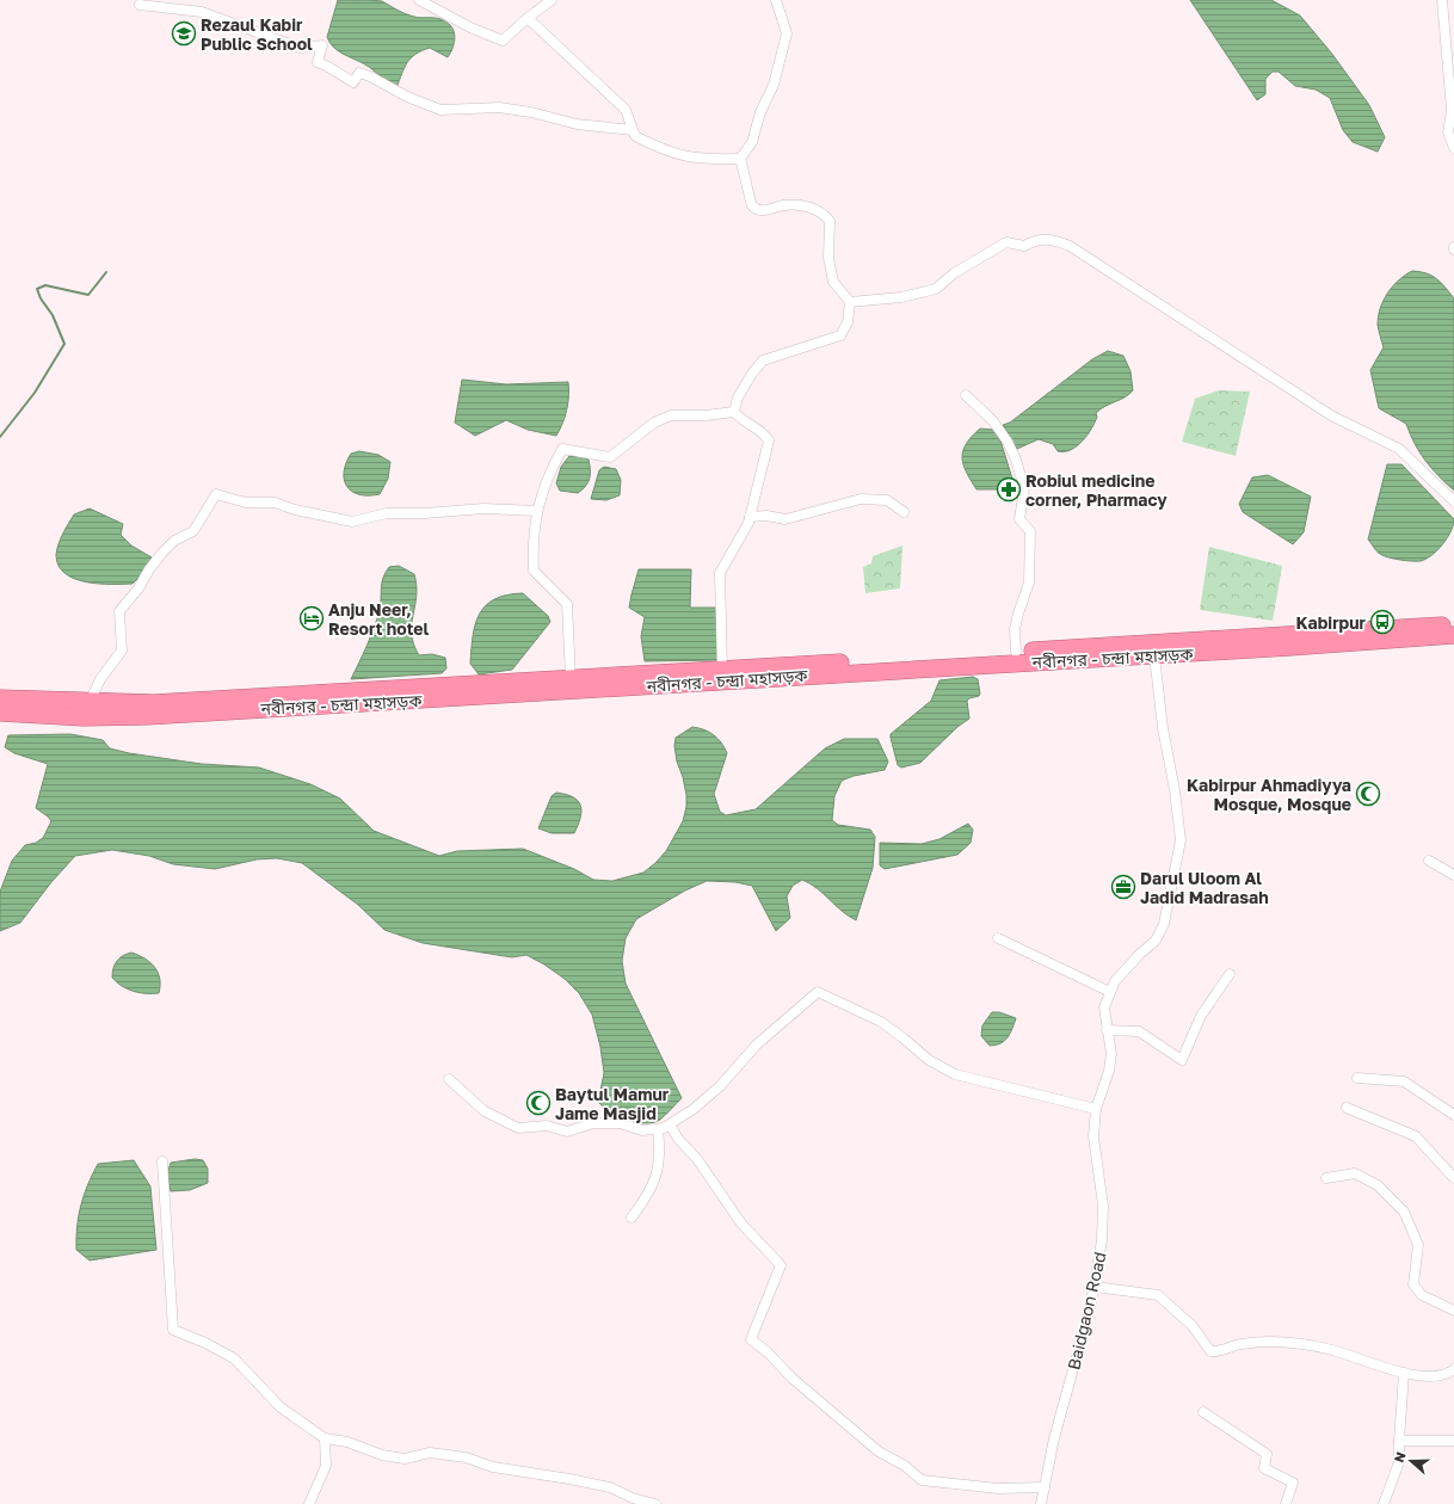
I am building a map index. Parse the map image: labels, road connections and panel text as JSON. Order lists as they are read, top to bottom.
{
  "streets": {
    "highway": ["নবীনগর - চন্দ্রা মহাসড়ক"],
    "street": ["Baidgaon Road"]
  },
  "crossings": [
    ["নবীনগর - চন্দ্রা মহাসড়ক", "Baidgaon Road"]
  ],
  "places": {
    "school or university": ["Rezaul Kabir Public School"],
    "pharmacy": ["Robiul medicine corner, Pharmacy"],
    "hotel": ["Anju Neer, Resort hotel"],
    "bus stop": ["Kabirpur"],
    "mosque": ["Kabirpur Ahmadiyya Mosque, Mosque", "Baytul Mamur Jame Masjid"],
    "office": ["Darul Uloom Al Jadid Madrasah"]
  },
  "north": "left"
}
